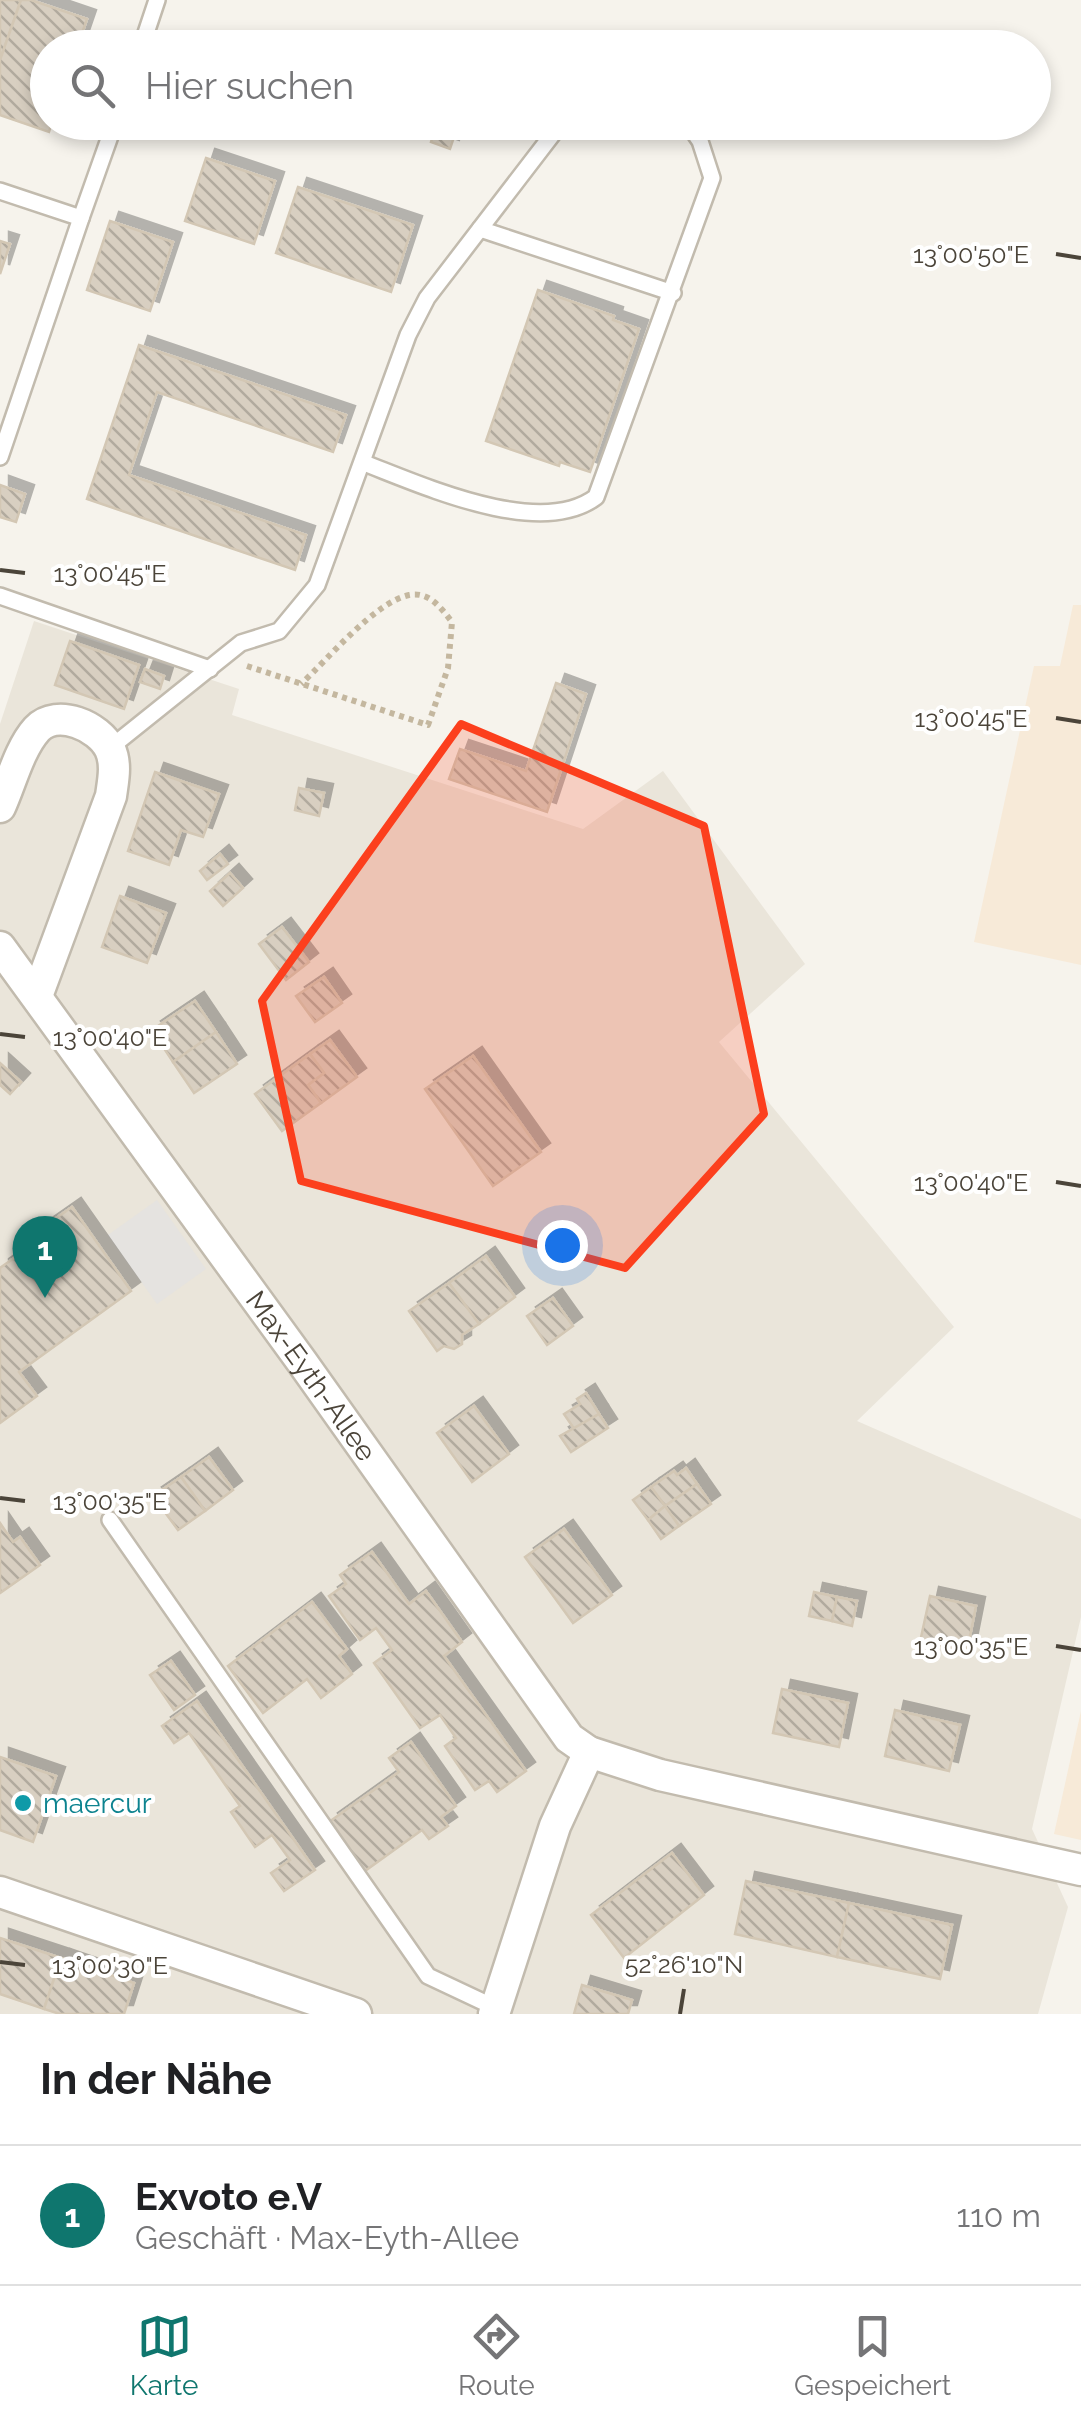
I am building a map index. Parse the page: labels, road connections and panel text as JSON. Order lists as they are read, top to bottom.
{
  "streets": {
    "street": ["Max-Eyth-Allee"]
  },
  "places": ["maercur"],
  "page": {
    "search": "Hier suchen",
    "pins": "1",
    "heading": "In der Nähe",
    "list": [
      {
        "mark": "1",
        "name": "Exvoto e.V",
        "note": "Geschäft · Max-Eyth-Allee",
        "value": "110 m"
      }
    ],
    "nav": ["Karte", "Route", "Gespeichert"]
  },
  "coordinates": [
    "13°00'50\"E",
    "13°00'45\"E",
    "13°00'40\"E",
    "13°00'35\"E",
    "52°26'10\"N",
    "13°00'30\"E"
  ]
}
